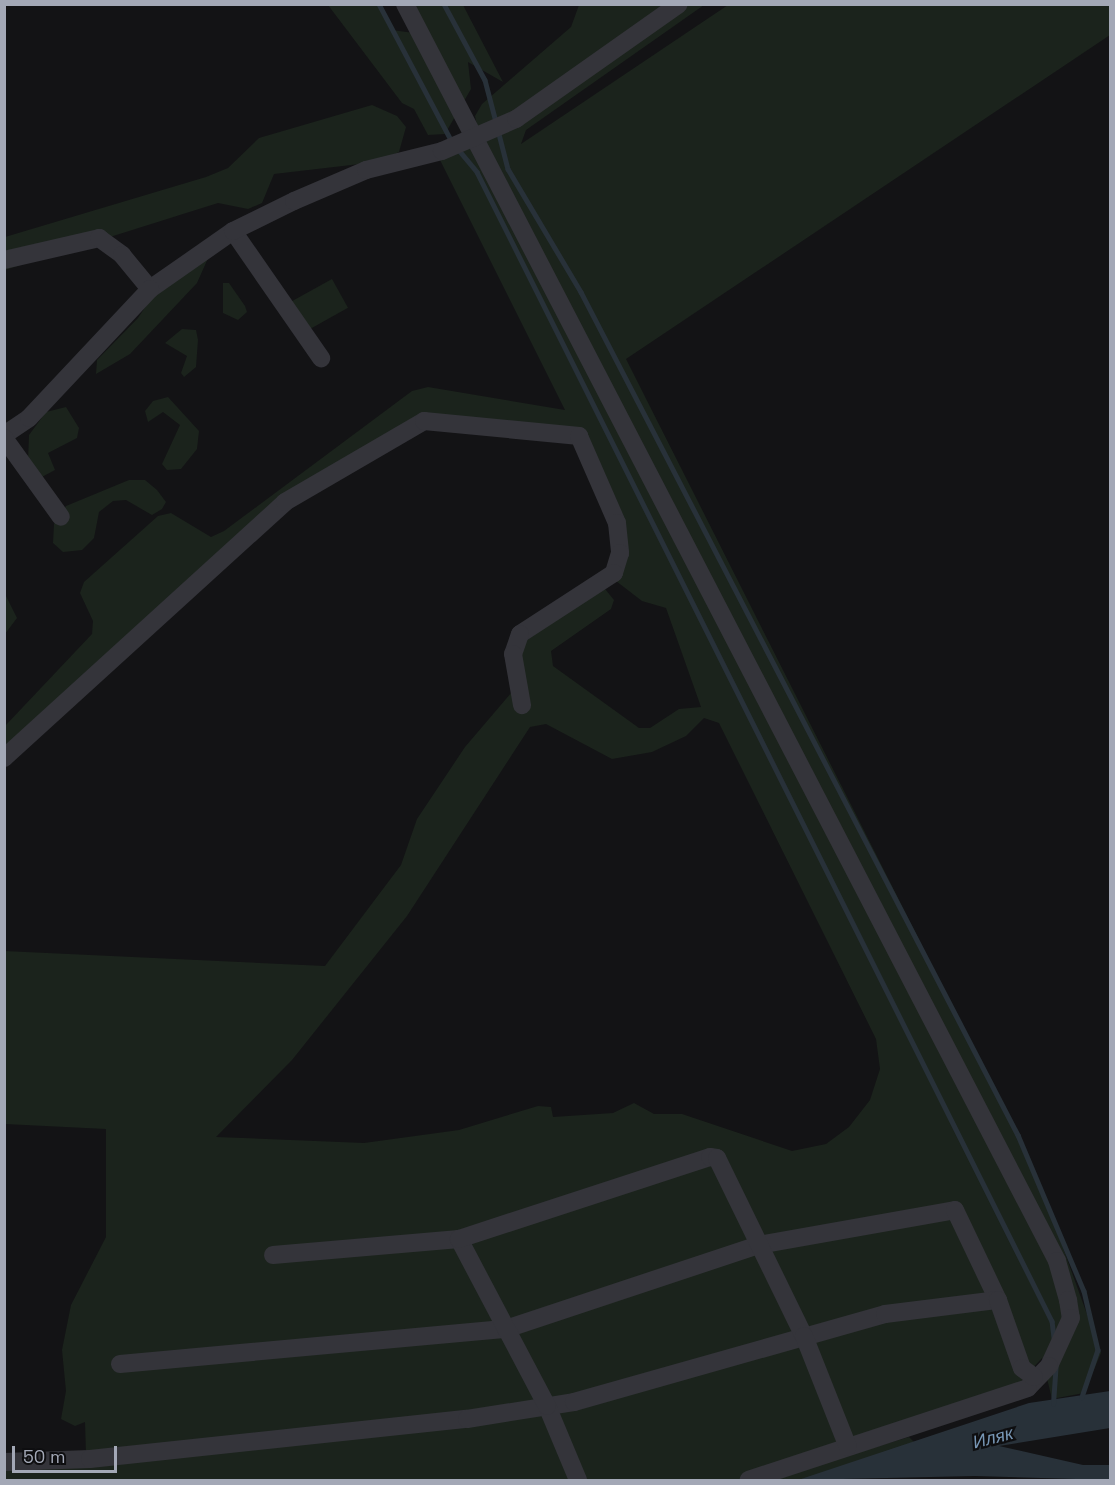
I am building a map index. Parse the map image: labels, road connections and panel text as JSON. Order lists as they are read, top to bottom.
{
  "water": ["Иляк"],
  "scale_bar": "50 m"
}
